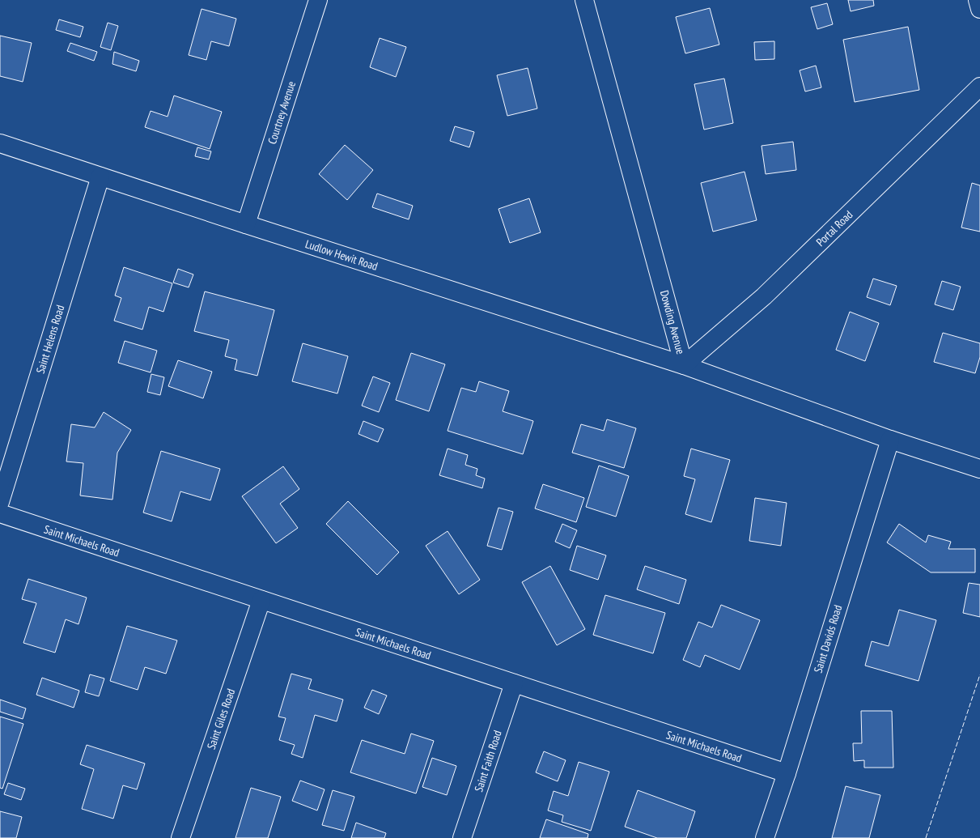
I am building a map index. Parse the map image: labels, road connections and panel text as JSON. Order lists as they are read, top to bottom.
{
  "streets": {
    "street": [
      "Courtney Avenue",
      "Portal Road",
      "Ludlow Hewit Road",
      "Dowding Avenue",
      "Saint Helens Road",
      "Saint Michaels Road",
      "Saint Davids Road",
      "Saint Giles Road",
      "Saint Faith Road"
    ]
  },
  "crossings": [
    ["Courtney Avenue", "Ludlow Hewit Road"],
    ["Portal Road", "Ludlow Hewit Road"],
    ["Portal Road", "Dowding Avenue"],
    ["Ludlow Hewit Road", "Dowding Avenue"],
    ["Ludlow Hewit Road", "Saint Helens Road"],
    ["Dowding Avenue", "Saint Davids Road"],
    ["Saint Michaels Road", "Saint Davids Road"],
    ["Saint Michaels Road", "Saint Giles Road"],
    ["Saint Michaels Road", "Saint Faith Road"]
  ]
}
